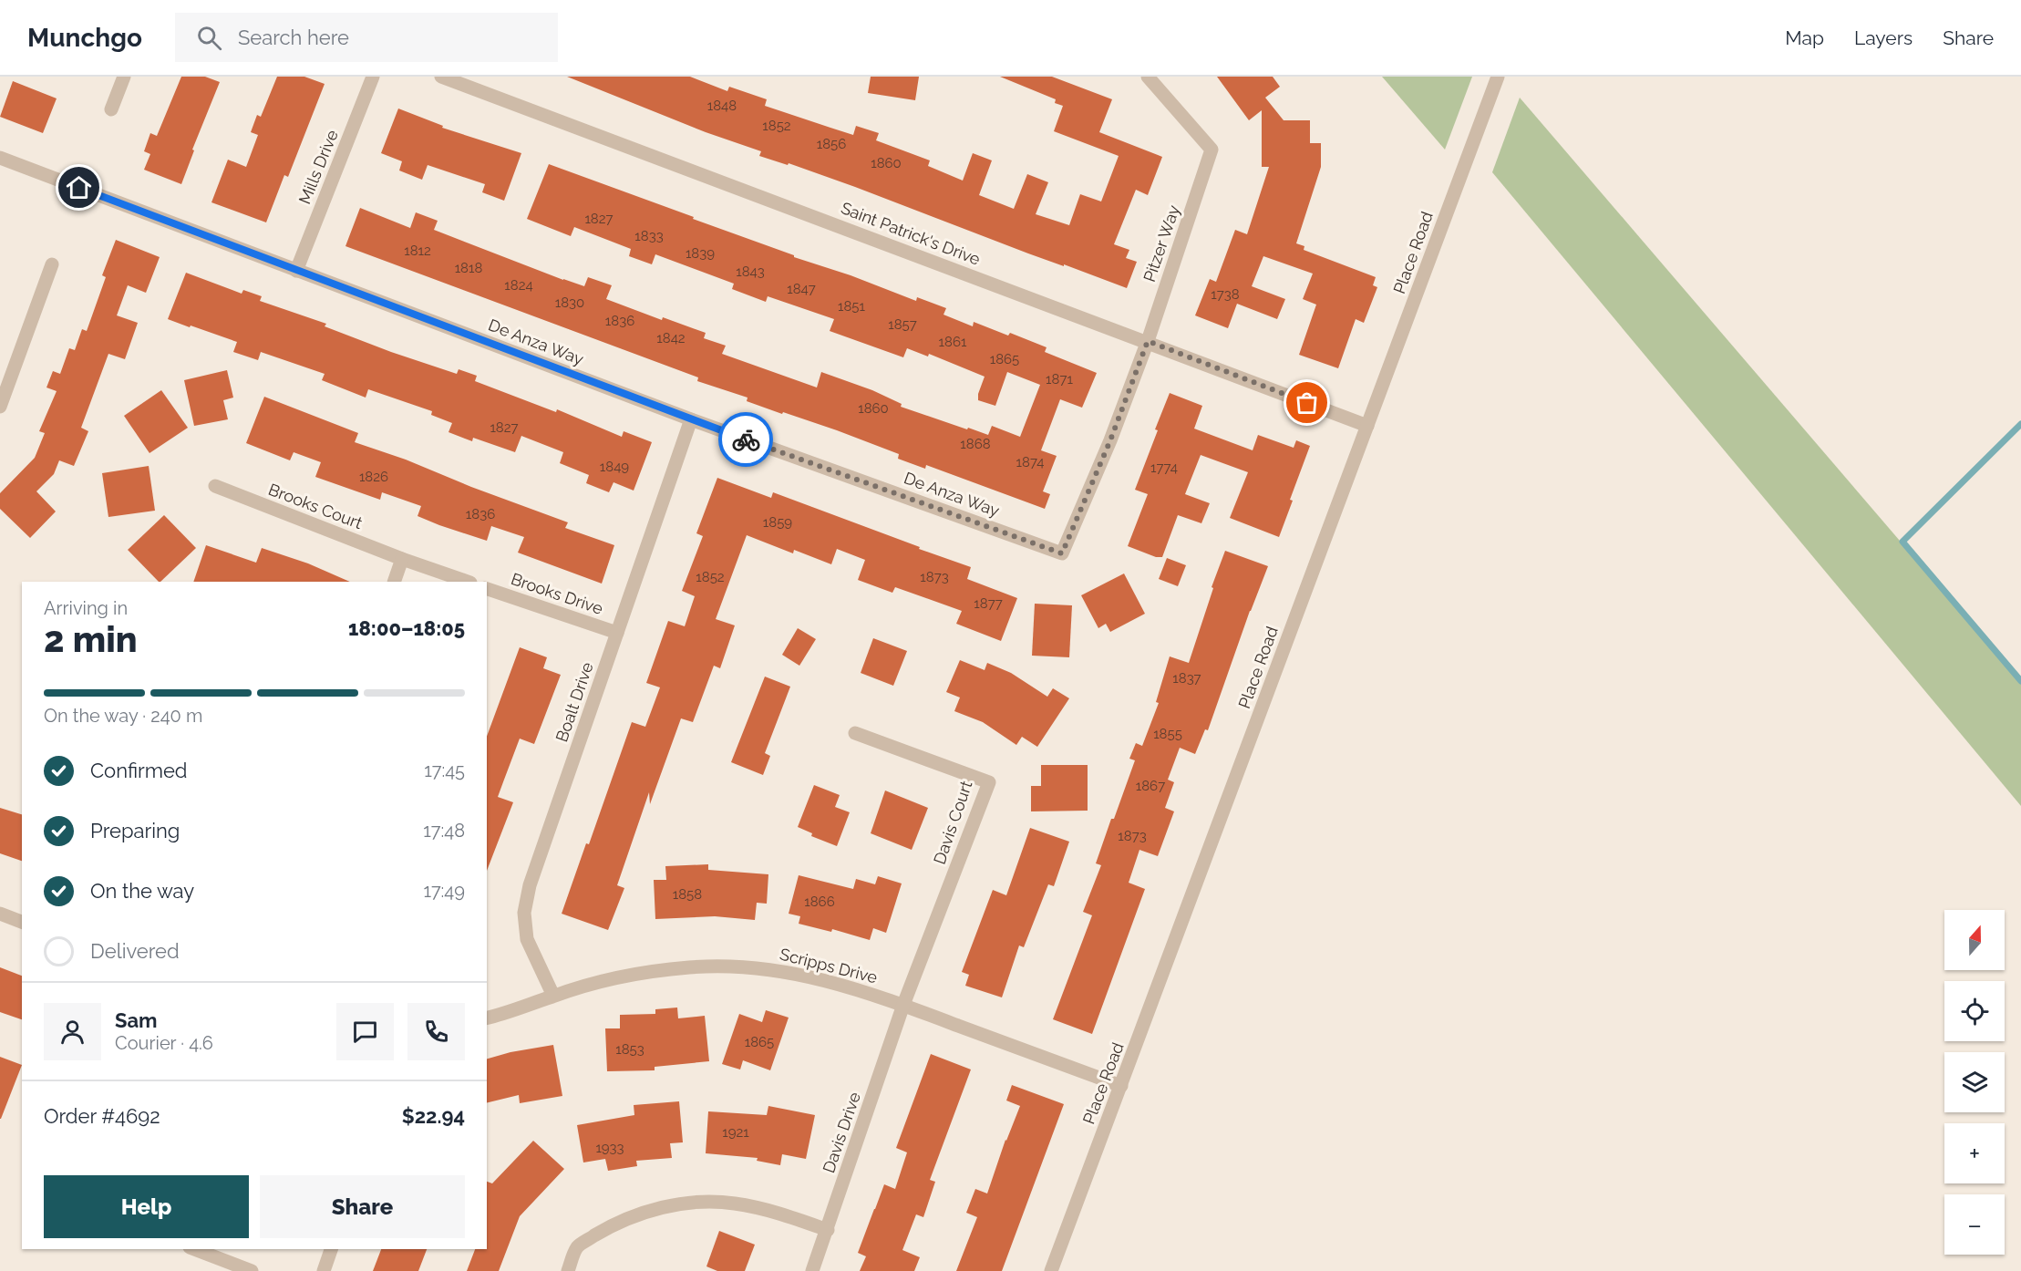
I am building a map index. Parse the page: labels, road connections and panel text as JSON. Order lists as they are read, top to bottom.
{
  "streets": {
    "street": [
      "Mills Drive",
      "Saint Patrick's Drive",
      "Pitzer Way",
      "Place Road",
      "De Anza Way",
      "Brooks Court",
      "Brooks Drive",
      "Boalt Drive",
      "Davis Court",
      "Scripps Drive",
      "Davis Drive"
    ]
  },
  "crossings": [
    ["Mills Drive", "De Anza Way"],
    ["Saint Patrick's Drive", "Pitzer Way"],
    ["Saint Patrick's Drive", "Place Road"],
    ["Pitzer Way", "De Anza Way"],
    ["Place Road", "Scripps Drive"],
    ["De Anza Way", "Boalt Drive"],
    ["Brooks Drive", "Boalt Drive"],
    ["Boalt Drive", "Scripps Drive"],
    ["Davis Court", "Scripps Drive"],
    ["Davis Court", "Davis Drive"],
    ["Scripps Drive", "Davis Drive"]
  ],
  "house_numbers": [
    "1848",
    "1852",
    "1856",
    "1860",
    "1827",
    "1833",
    "1812",
    "1839",
    "1818",
    "1843",
    "1824",
    "1847",
    "1738",
    "1830",
    "1851",
    "1836",
    "1857",
    "1842",
    "1861",
    "1865",
    "1871",
    "1860",
    "1827",
    "1868",
    "1874",
    "1849",
    "1774",
    "1826",
    "1836",
    "1859",
    "1852",
    "1873",
    "1877",
    "1837",
    "1855",
    "1867",
    "1873",
    "1858",
    "1866",
    "1865",
    "1853",
    "1921",
    "1933"
  ],
  "north": "top",
  "page": {
    "header": "Munchgo",
    "search": "Search here",
    "nav": ["Map", "Layers", "Share"],
    "heading": ["2 min", "Arriving in", "18:00–18:05"],
    "panel": [
      "Sam",
      "Courier · 4.6",
      "Order #4692",
      "$22.94"
    ],
    "bar": "On the way · 240 m",
    "list": [
      ["Confirmed", "17:45"],
      ["Preparing", "17:48"],
      ["On the way", "17:49"],
      "Delivered"
    ],
    "map_buttons": ["+", "−"],
    "buttons": ["Help", "Share"]
  }
}
